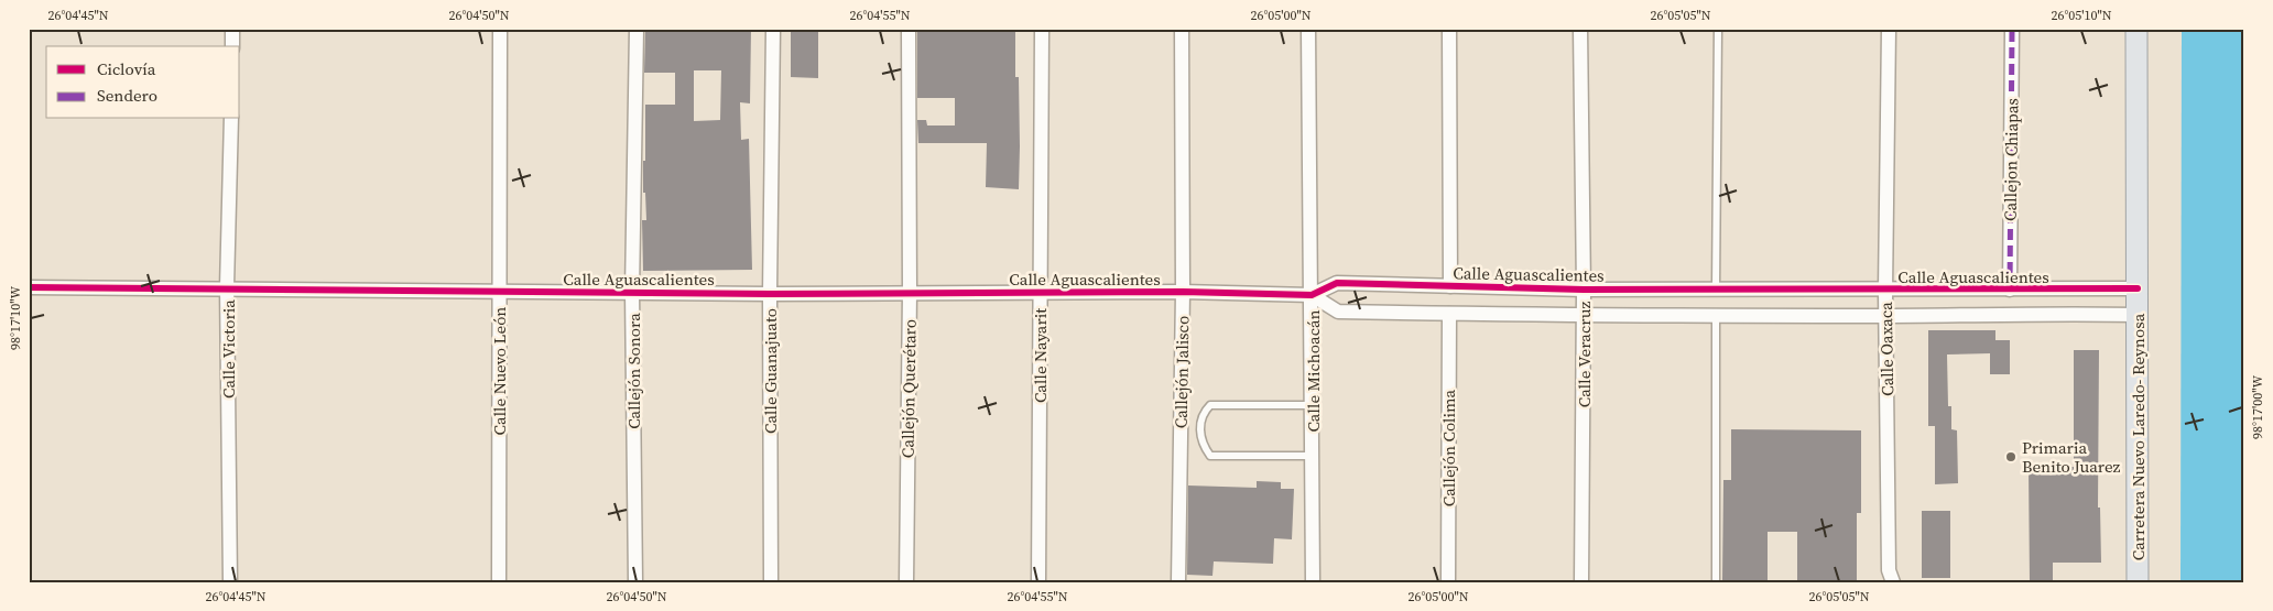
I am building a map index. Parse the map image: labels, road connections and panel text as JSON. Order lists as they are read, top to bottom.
{
  "streets": {
    "main road": ["Carretera Nuevo Laredo- Reynosa"],
    "street": [
      "Callejon Chiapas",
      "Calle Aguascalientes",
      "Calle Victoria",
      "Calle Oaxaca",
      "Calle Veracruz",
      "Calle Nayarit",
      "Calle Nuevo León",
      "Callejón Sonora",
      "Calle Guanajuato",
      "Calle Michoacán",
      "Callejón Jalisco",
      "Callejón Querétaro",
      "Callejón Colima"
    ]
  },
  "crossings": [
    ["Callejon Chiapas", "Calle Aguascalientes"],
    ["Calle Aguascalientes", "Calle Victoria"],
    ["Calle Aguascalientes", "Calle Oaxaca"],
    ["Calle Aguascalientes", "Calle Veracruz"],
    ["Calle Aguascalientes", "Calle Nayarit"],
    ["Calle Aguascalientes", "Calle Nuevo León"],
    ["Calle Aguascalientes", "Callejón Sonora"],
    ["Calle Aguascalientes", "Calle Guanajuato"],
    ["Calle Aguascalientes", "Calle Michoacán"],
    ["Calle Aguascalientes", "Callejón Jalisco"],
    ["Calle Aguascalientes", "Callejón Querétaro"],
    ["Calle Aguascalientes", "Carretera Nuevo Laredo- Reynosa"]
  ],
  "places": ["Primaria Benito Juarez"],
  "legend": ["Ciclovía", "Sendero"],
  "coordinates": [
    "26°04'45\"N",
    "26°04'50\"N",
    "26°04'55\"N",
    "26°05'00\"N",
    "26°05'05\"N",
    "26°05'10\"N",
    "98°17'10\"W",
    "98°17'00\"W"
  ]
}
